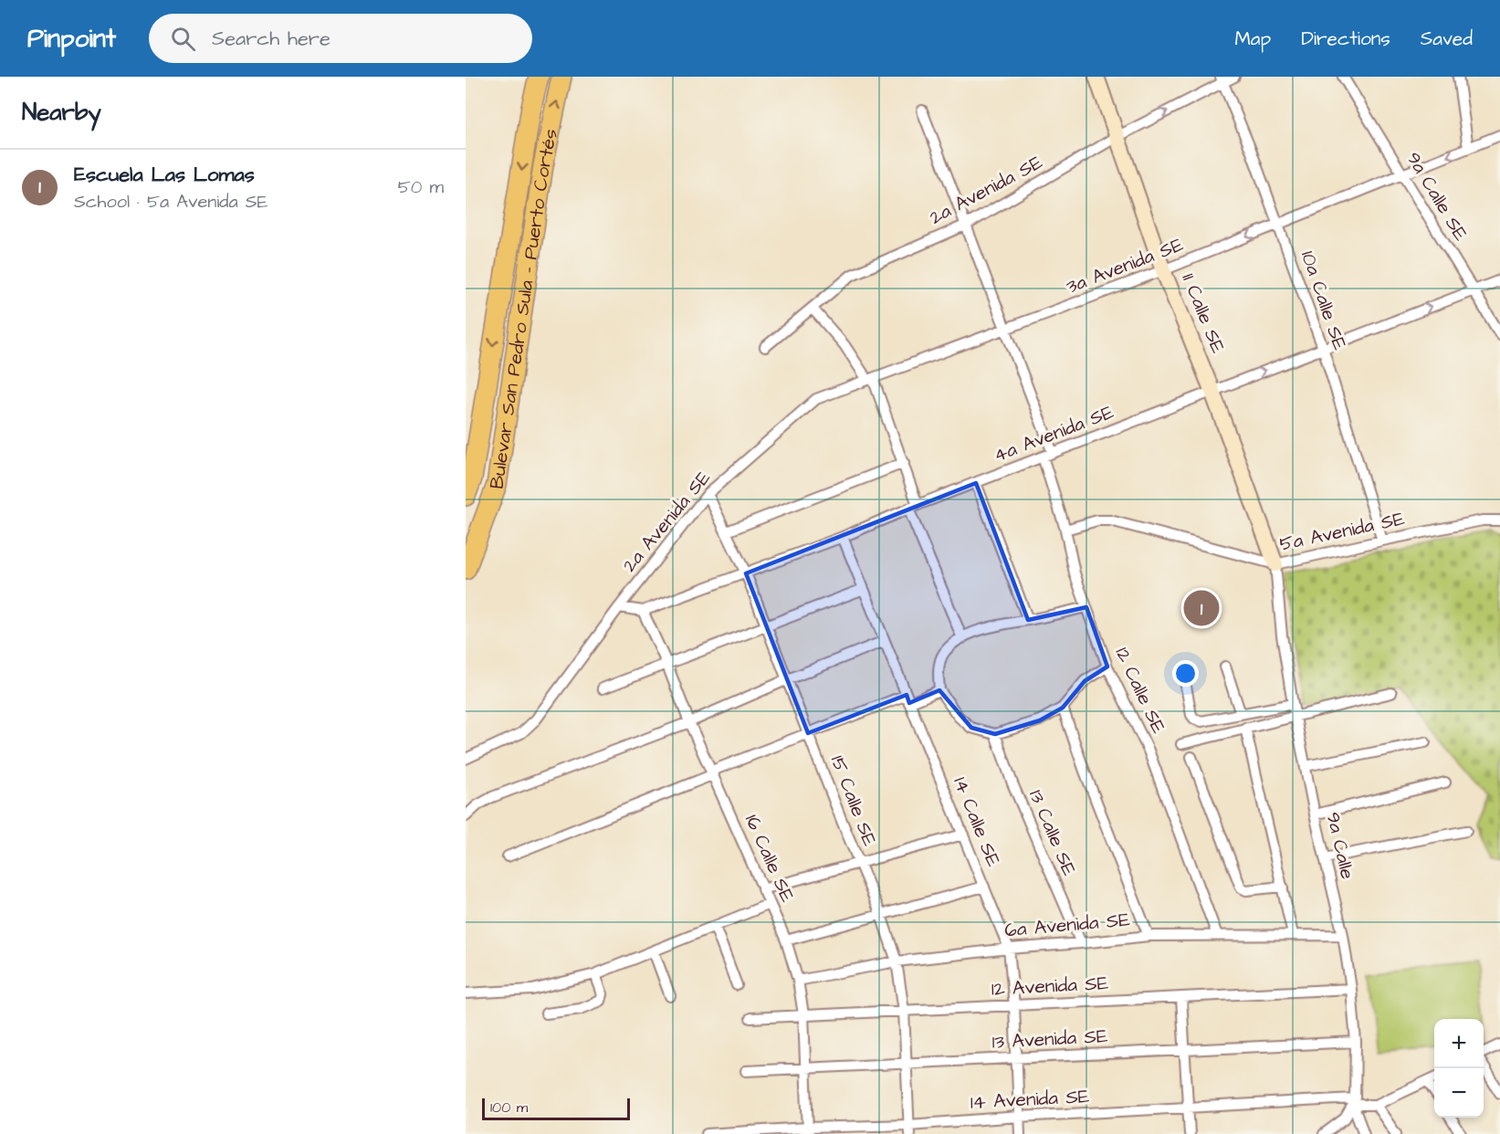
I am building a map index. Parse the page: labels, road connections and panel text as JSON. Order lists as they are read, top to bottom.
{
  "streets": {
    "highway": ["Bulevar San Pedro Sula - Puerto Cortés"],
    "street": [
      "2a Avenida SE",
      "9a Calle SE",
      "3a Avenida SE",
      "10a Calle SE",
      "11 Calle SE",
      "4a Avenida SE",
      "5a Avenida SE",
      "12 Calle SE",
      "15 Calle SE",
      "14 Calle SE",
      "13 Calle SE",
      "9a Calle",
      "16 Calle SE",
      "6a Avenida SE",
      "12 Avenida SE",
      "13 Avenida SE",
      "14 Avenida SE"
    ]
  },
  "crossings": [
    ["2a Avenida SE", "3a Avenida SE"],
    ["2a Avenida SE", "10a Calle SE"],
    ["2a Avenida SE", "11 Calle SE"],
    ["2a Avenida SE", "4a Avenida SE"],
    ["2a Avenida SE", "12 Calle SE"],
    ["2a Avenida SE", "15 Calle SE"],
    ["9a Calle SE", "3a Avenida SE"],
    ["9a Calle SE", "4a Avenida SE"],
    ["3a Avenida SE", "10a Calle SE"],
    ["3a Avenida SE", "11 Calle SE"],
    ["3a Avenida SE", "12 Calle SE"],
    ["10a Calle SE", "4a Avenida SE"],
    ["10a Calle SE", "5a Avenida SE"],
    ["11 Calle SE", "4a Avenida SE"],
    ["11 Calle SE", "5a Avenida SE"],
    ["11 Calle SE", "9a Calle"],
    ["4a Avenida SE", "12 Calle SE"],
    ["4a Avenida SE", "15 Calle SE"],
    ["4a Avenida SE", "14 Calle SE"],
    ["4a Avenida SE", "16 Calle SE"],
    ["5a Avenida SE", "12 Calle SE"],
    ["5a Avenida SE", "9a Calle"],
    ["12 Calle SE", "6a Avenida SE"],
    ["15 Calle SE", "6a Avenida SE"],
    ["15 Calle SE", "12 Avenida SE"],
    ["15 Calle SE", "13 Avenida SE"],
    ["15 Calle SE", "14 Avenida SE"],
    ["14 Calle SE", "6a Avenida SE"],
    ["14 Calle SE", "12 Avenida SE"],
    ["14 Calle SE", "13 Avenida SE"],
    ["14 Calle SE", "14 Avenida SE"],
    ["13 Calle SE", "6a Avenida SE"],
    ["9a Calle", "6a Avenida SE"],
    ["9a Calle", "12 Avenida SE"],
    ["9a Calle", "13 Avenida SE"],
    ["9a Calle", "14 Avenida SE"],
    ["16 Calle SE", "6a Avenida SE"],
    ["16 Calle SE", "12 Avenida SE"],
    ["16 Calle SE", "13 Avenida SE"],
    ["16 Calle SE", "14 Avenida SE"]
  ],
  "scale_bar": "100 m",
  "page": {
    "header": "Pinpoint",
    "search": "Search here",
    "nav": ["Map", "Directions", "Saved"],
    "heading": "Nearby",
    "list": [
      {
        "mark": "1",
        "name": "Escuela Las Lomas",
        "note": "School · 5a Avenida SE",
        "value": "50 m"
      }
    ],
    "pins": "1",
    "map_buttons": ["+", "−"],
    "scale": "100 m"
  }
}
